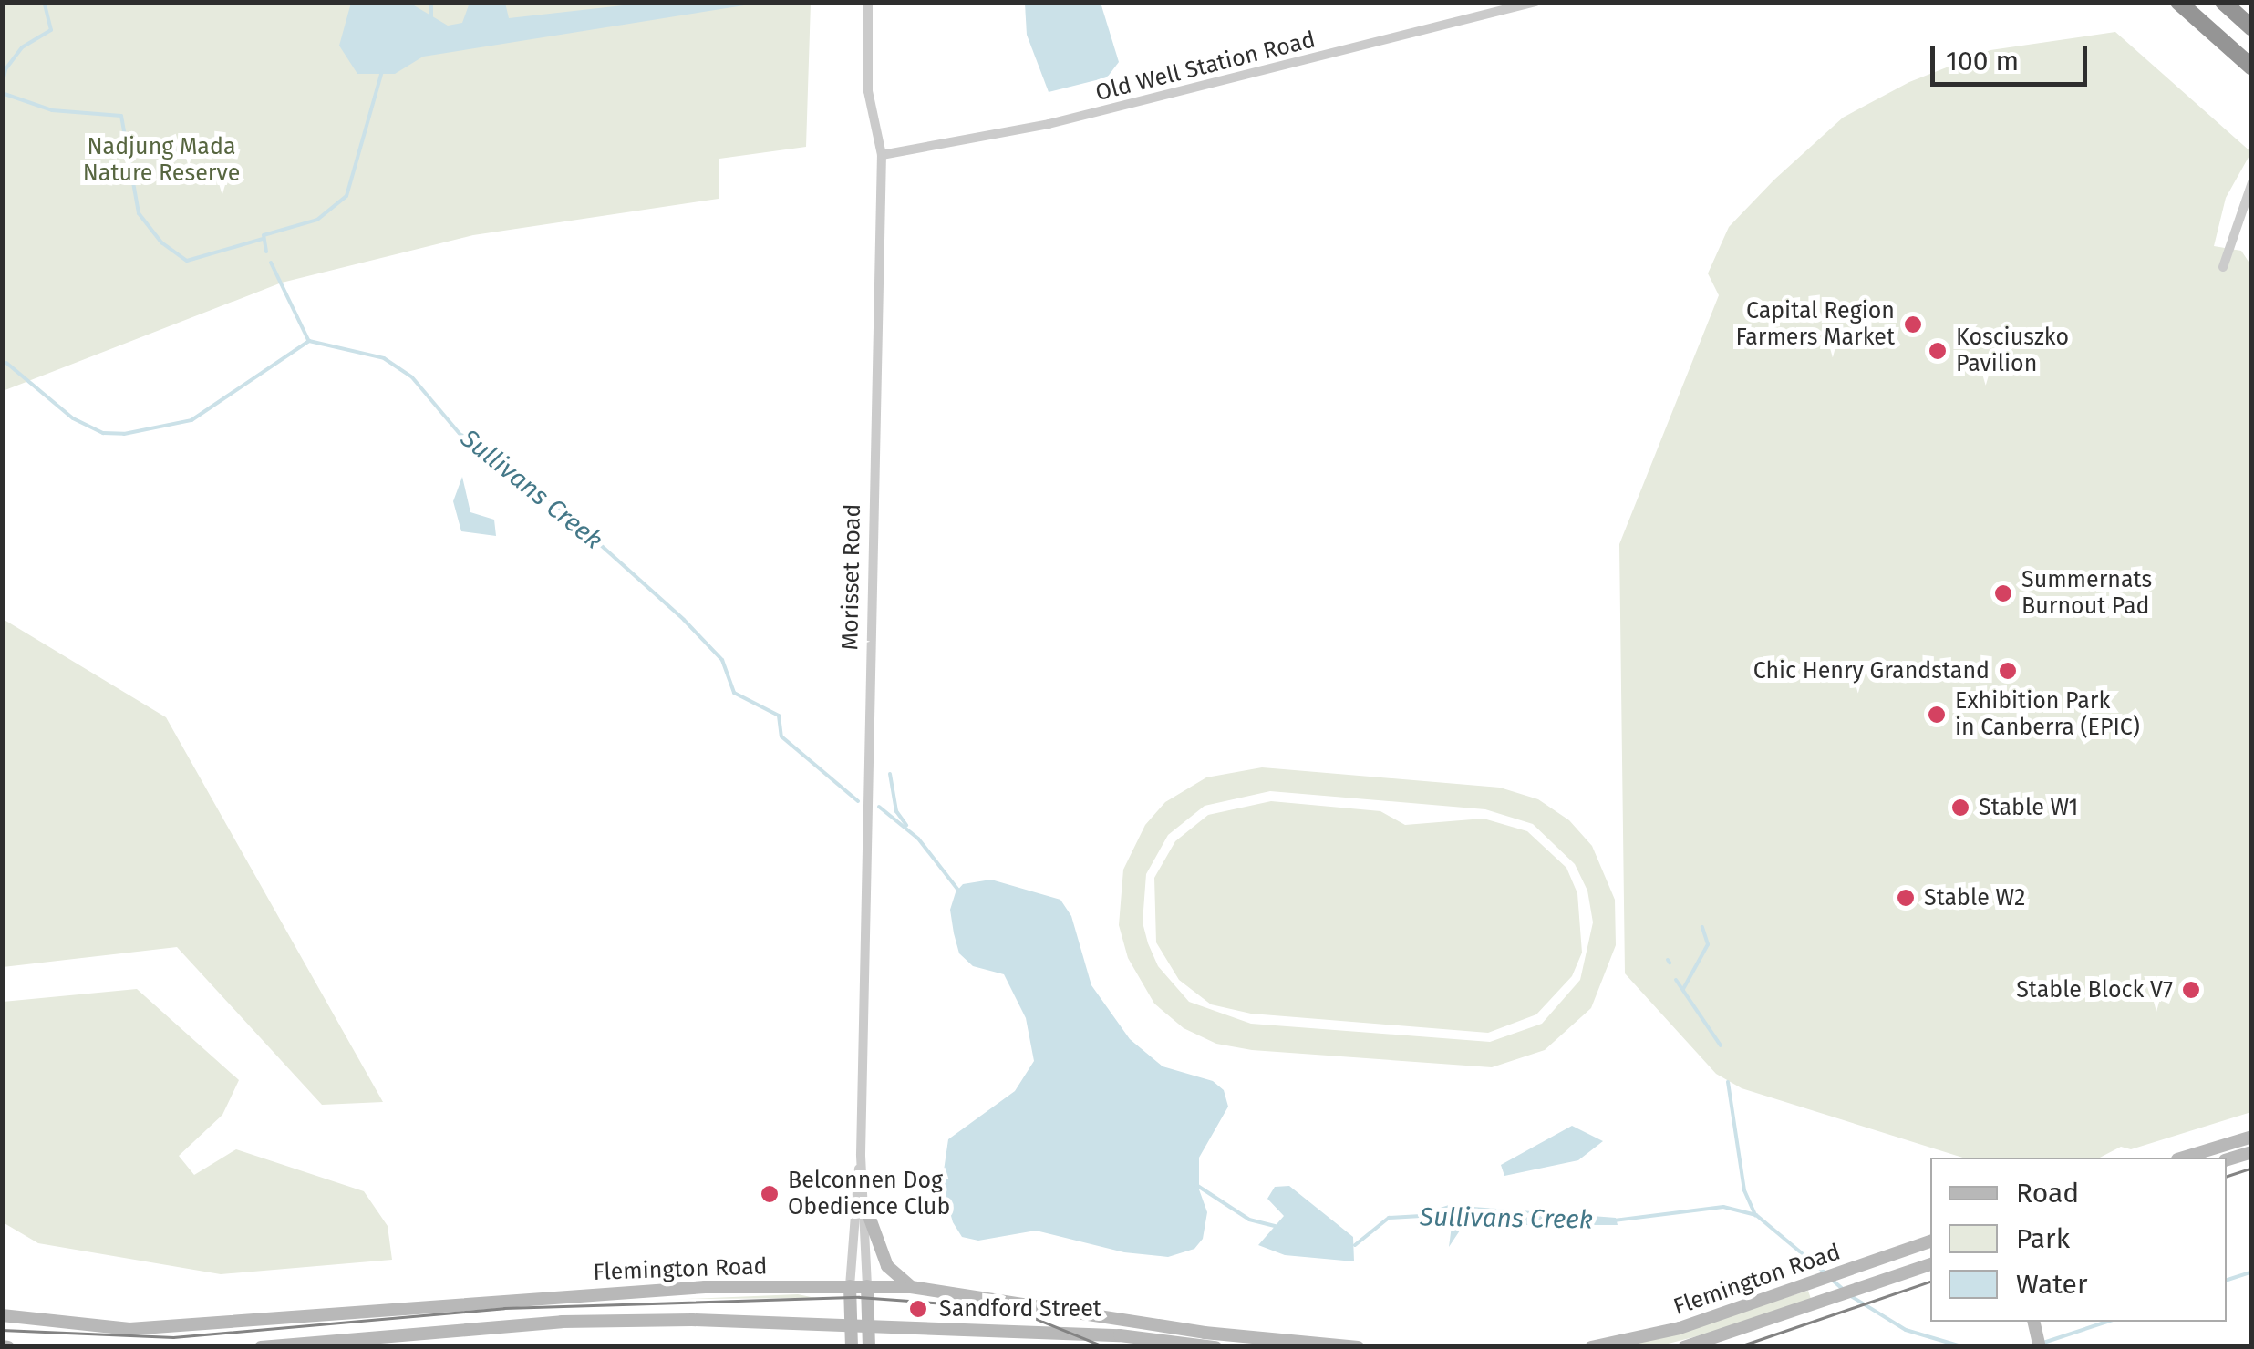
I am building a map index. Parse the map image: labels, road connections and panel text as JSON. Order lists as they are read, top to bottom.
{
  "streets": {
    "main road": ["Morisset Road", "Flemington Road"],
    "street": ["Old Well Station Road"]
  },
  "crossings": [
    ["Old Well Station Road", "Morisset Road"],
    ["Morisset Road", "Flemington Road"]
  ],
  "water": ["Sullivans Creek"],
  "parks": ["Nadjung Mada Nature Reserve"],
  "places": [
    "Capital Region Farmers Market",
    "Kosciuszko Pavilion",
    "Summernats Burnout Pad",
    "Chic Henry Grandstand",
    "Exhibition Park in Canberra (EPIC)",
    "Stable W1",
    "Stable W2",
    "Stable Block V7",
    "Belconnen Dog Obedience Club",
    "Sandford Street"
  ],
  "legend": ["Road", "Park", "Water"],
  "scale_bar": "100 m"
}
